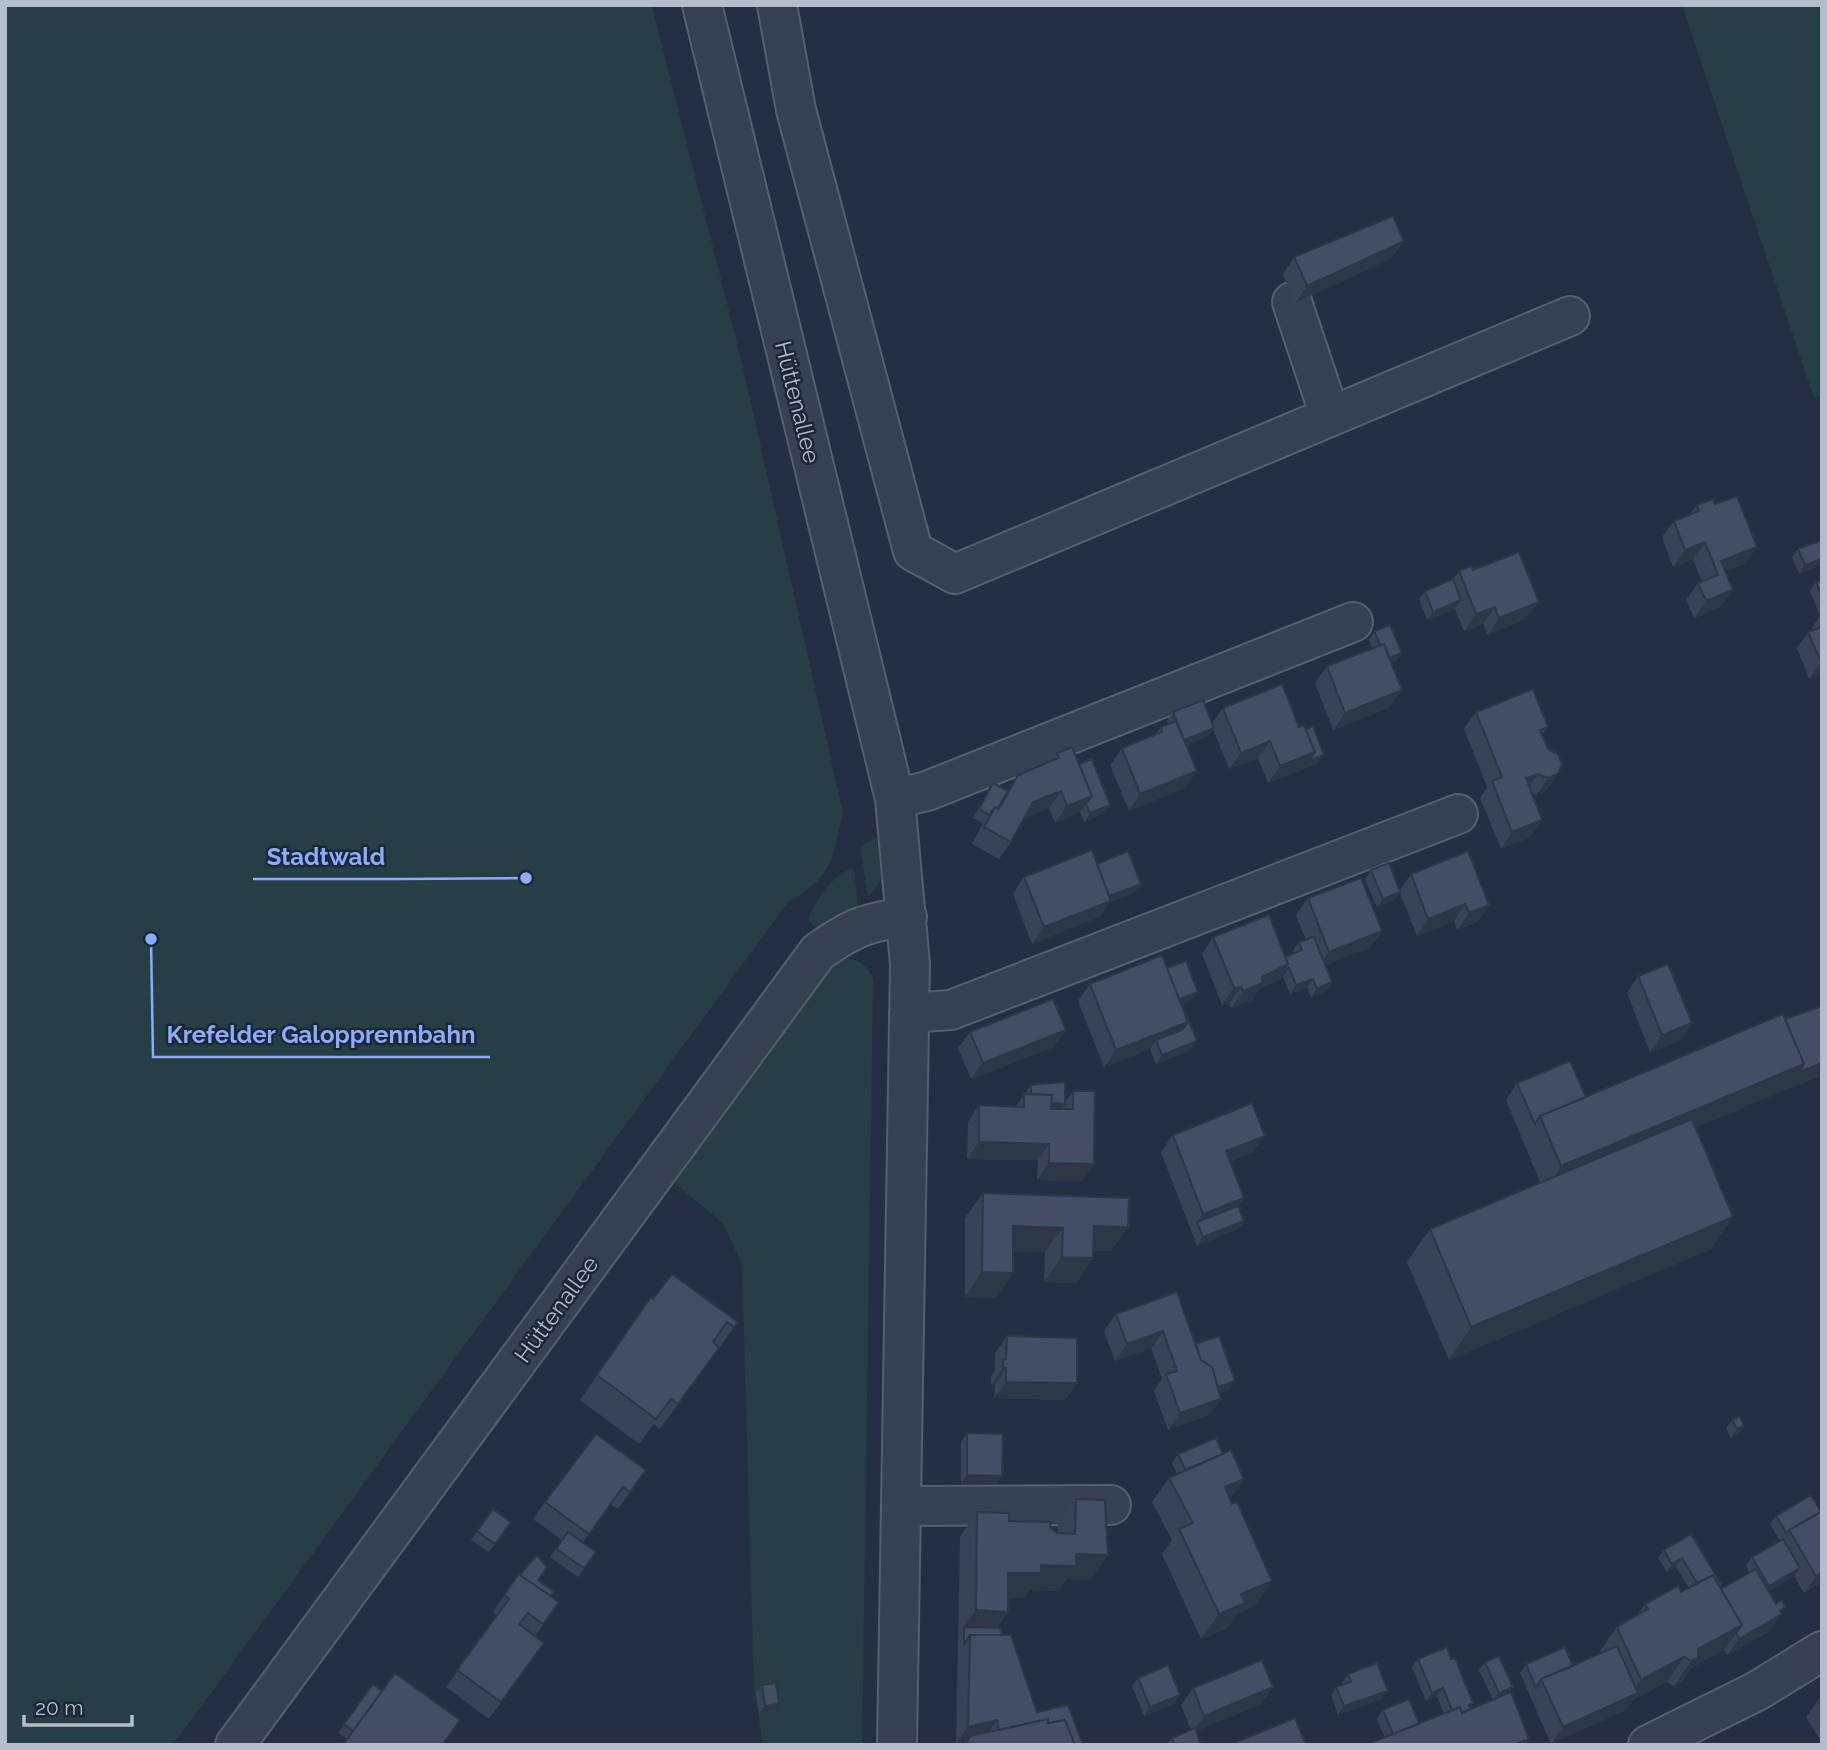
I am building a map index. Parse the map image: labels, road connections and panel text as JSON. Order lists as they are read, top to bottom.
{
  "streets": {
    "street": ["Hüttenallee"]
  },
  "places": ["Stadtwald", "Krefelder Galopprennbahn"],
  "scale_bar": "20 m"
}
